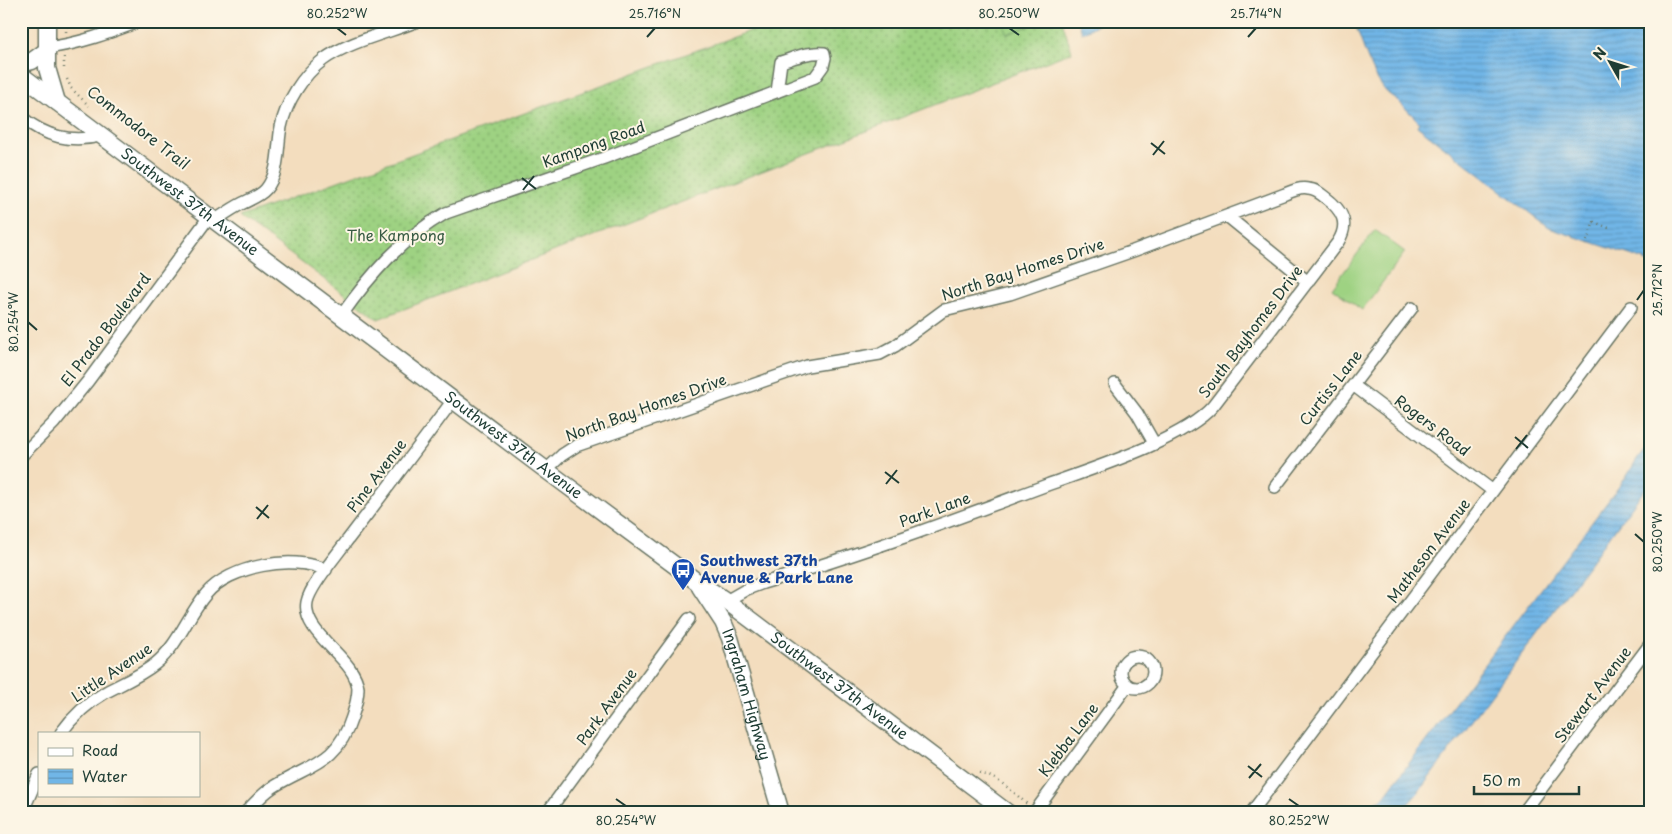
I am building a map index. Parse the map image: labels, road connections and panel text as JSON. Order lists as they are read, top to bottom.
{
  "streets": {
    "main road": ["Southwest 37th Avenue", "Ingraham Highway"],
    "street": [
      "Kampong Road",
      "North Bay Homes Drive",
      "El Prado Boulevard",
      "South Bayhomes Drive",
      "Curtiss Lane",
      "Rogers Road",
      "Pine Avenue",
      "Park Lane",
      "Matheson Avenue",
      "Little Avenue",
      "Stewart Avenue",
      "Park Avenue",
      "Klebba Lane"
    ],
    "path": ["Commodore Trail"]
  },
  "crossings": [
    ["Kampong Road", "Southwest 37th Avenue"],
    ["Southwest 37th Avenue", "North Bay Homes Drive"],
    ["Southwest 37th Avenue", "El Prado Boulevard"],
    ["Southwest 37th Avenue", "Pine Avenue"],
    ["Southwest 37th Avenue", "Park Lane"],
    ["Southwest 37th Avenue", "Ingraham Highway"],
    ["North Bay Homes Drive", "South Bayhomes Drive"],
    ["South Bayhomes Drive", "Park Lane"],
    ["Curtiss Lane", "Rogers Road"],
    ["Rogers Road", "Matheson Avenue"],
    ["Pine Avenue", "Little Avenue"]
  ],
  "parks": ["The Kampong"],
  "places": {
    "bus stop": ["Southwest 37th Avenue & Park Lane"]
  },
  "legend": ["Road", "Water"],
  "scale_bar": "50 m",
  "north": "top left",
  "coordinates": [
    "80.252°W",
    "25.716°N",
    "80.250°W",
    "25.714°N",
    "25.712°N",
    "80.254°W"
  ]
}
